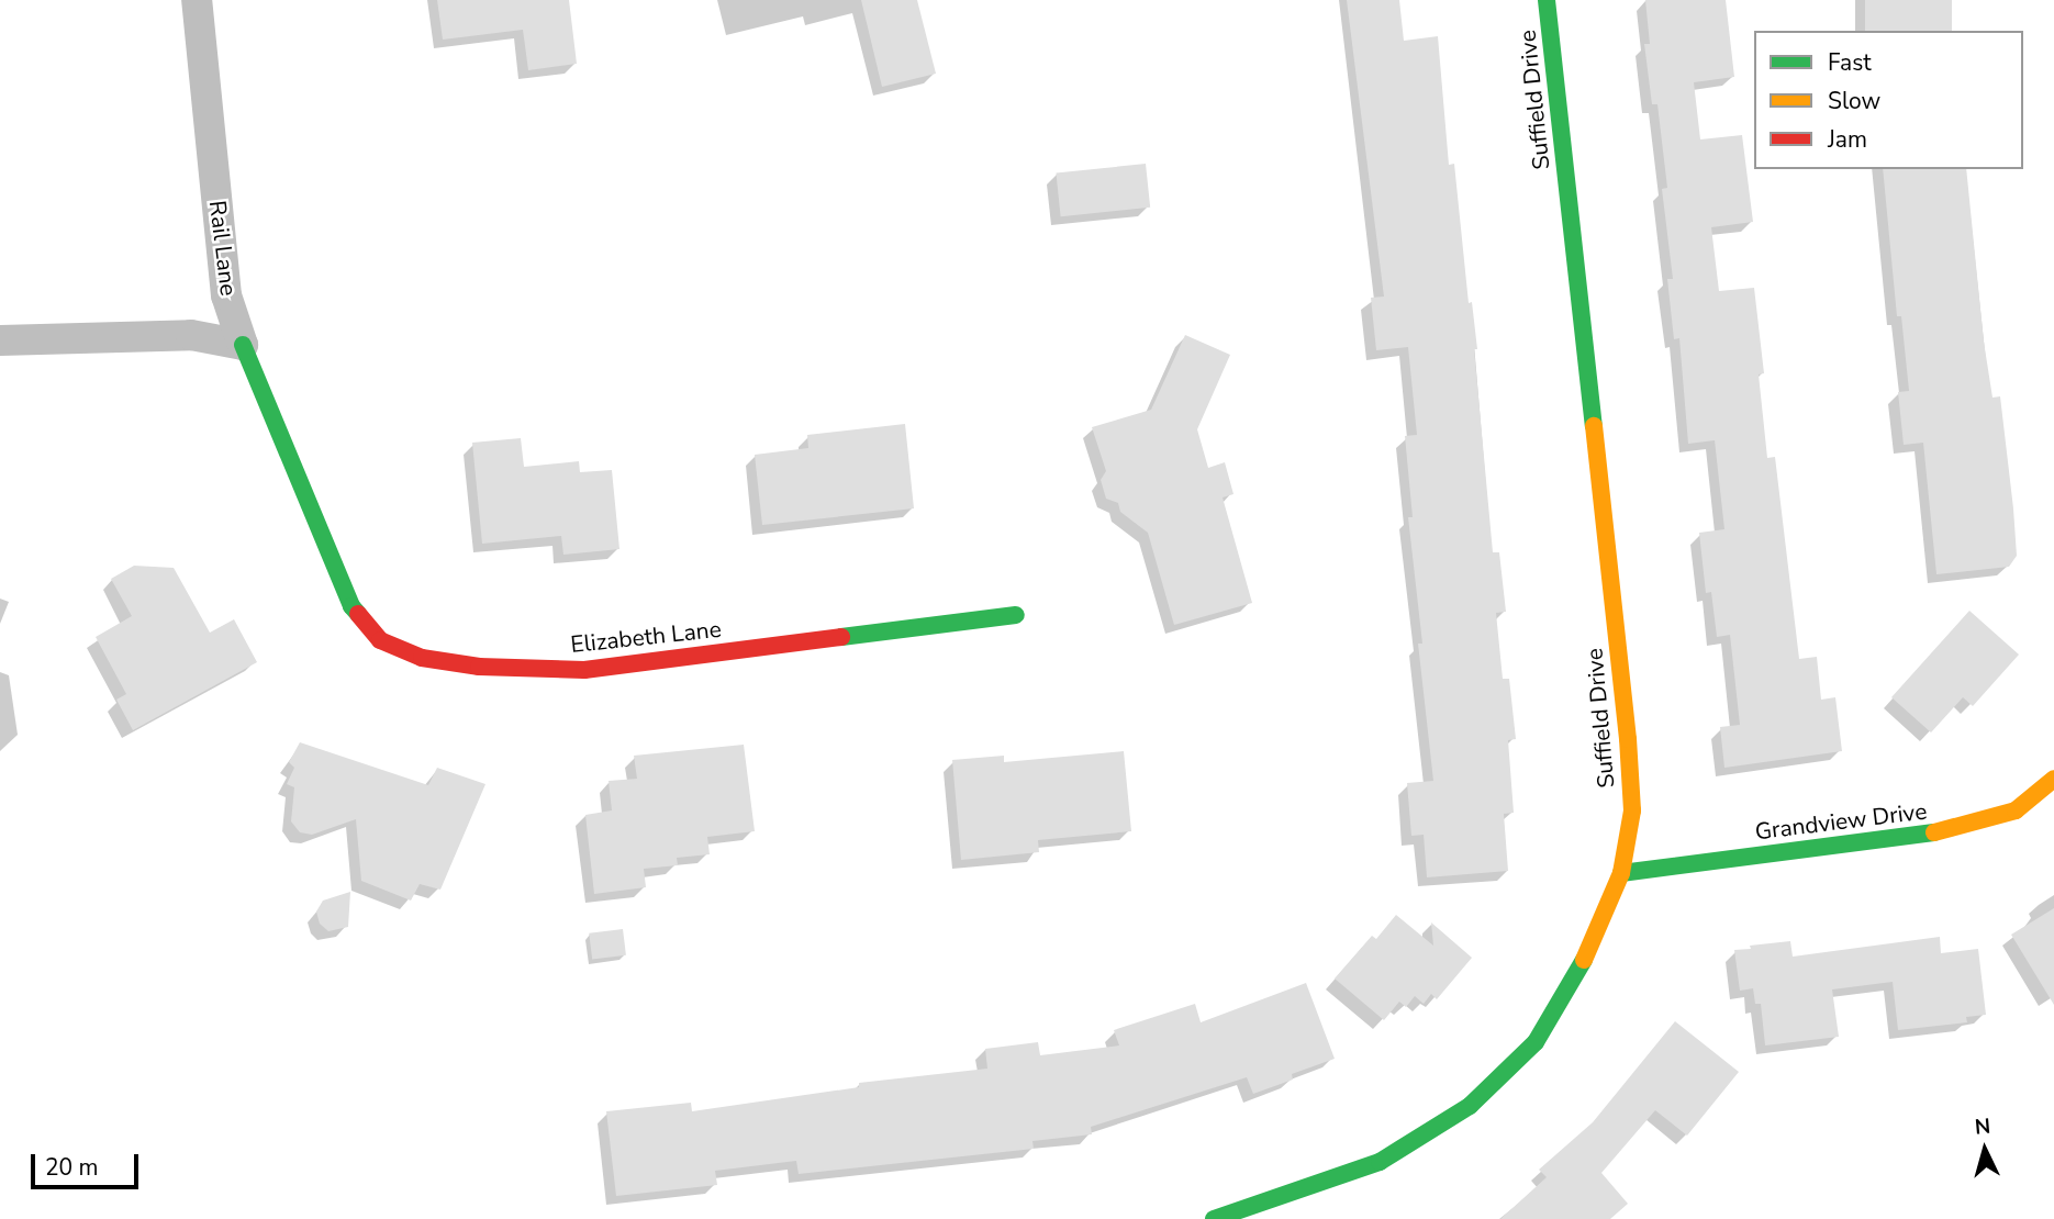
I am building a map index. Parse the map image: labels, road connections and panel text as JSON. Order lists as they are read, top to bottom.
{
  "streets": {
    "street": [
      "Suffield Drive",
      "Rail Lane",
      "Elizabeth Lane",
      "Grandview Drive"
    ]
  },
  "crossings": [
    ["Suffield Drive", "Grandview Drive"],
    ["Rail Lane", "Elizabeth Lane"]
  ],
  "legend": ["Fast", "Slow", "Jam"],
  "scale_bar": "20 m",
  "north": "top"
}
